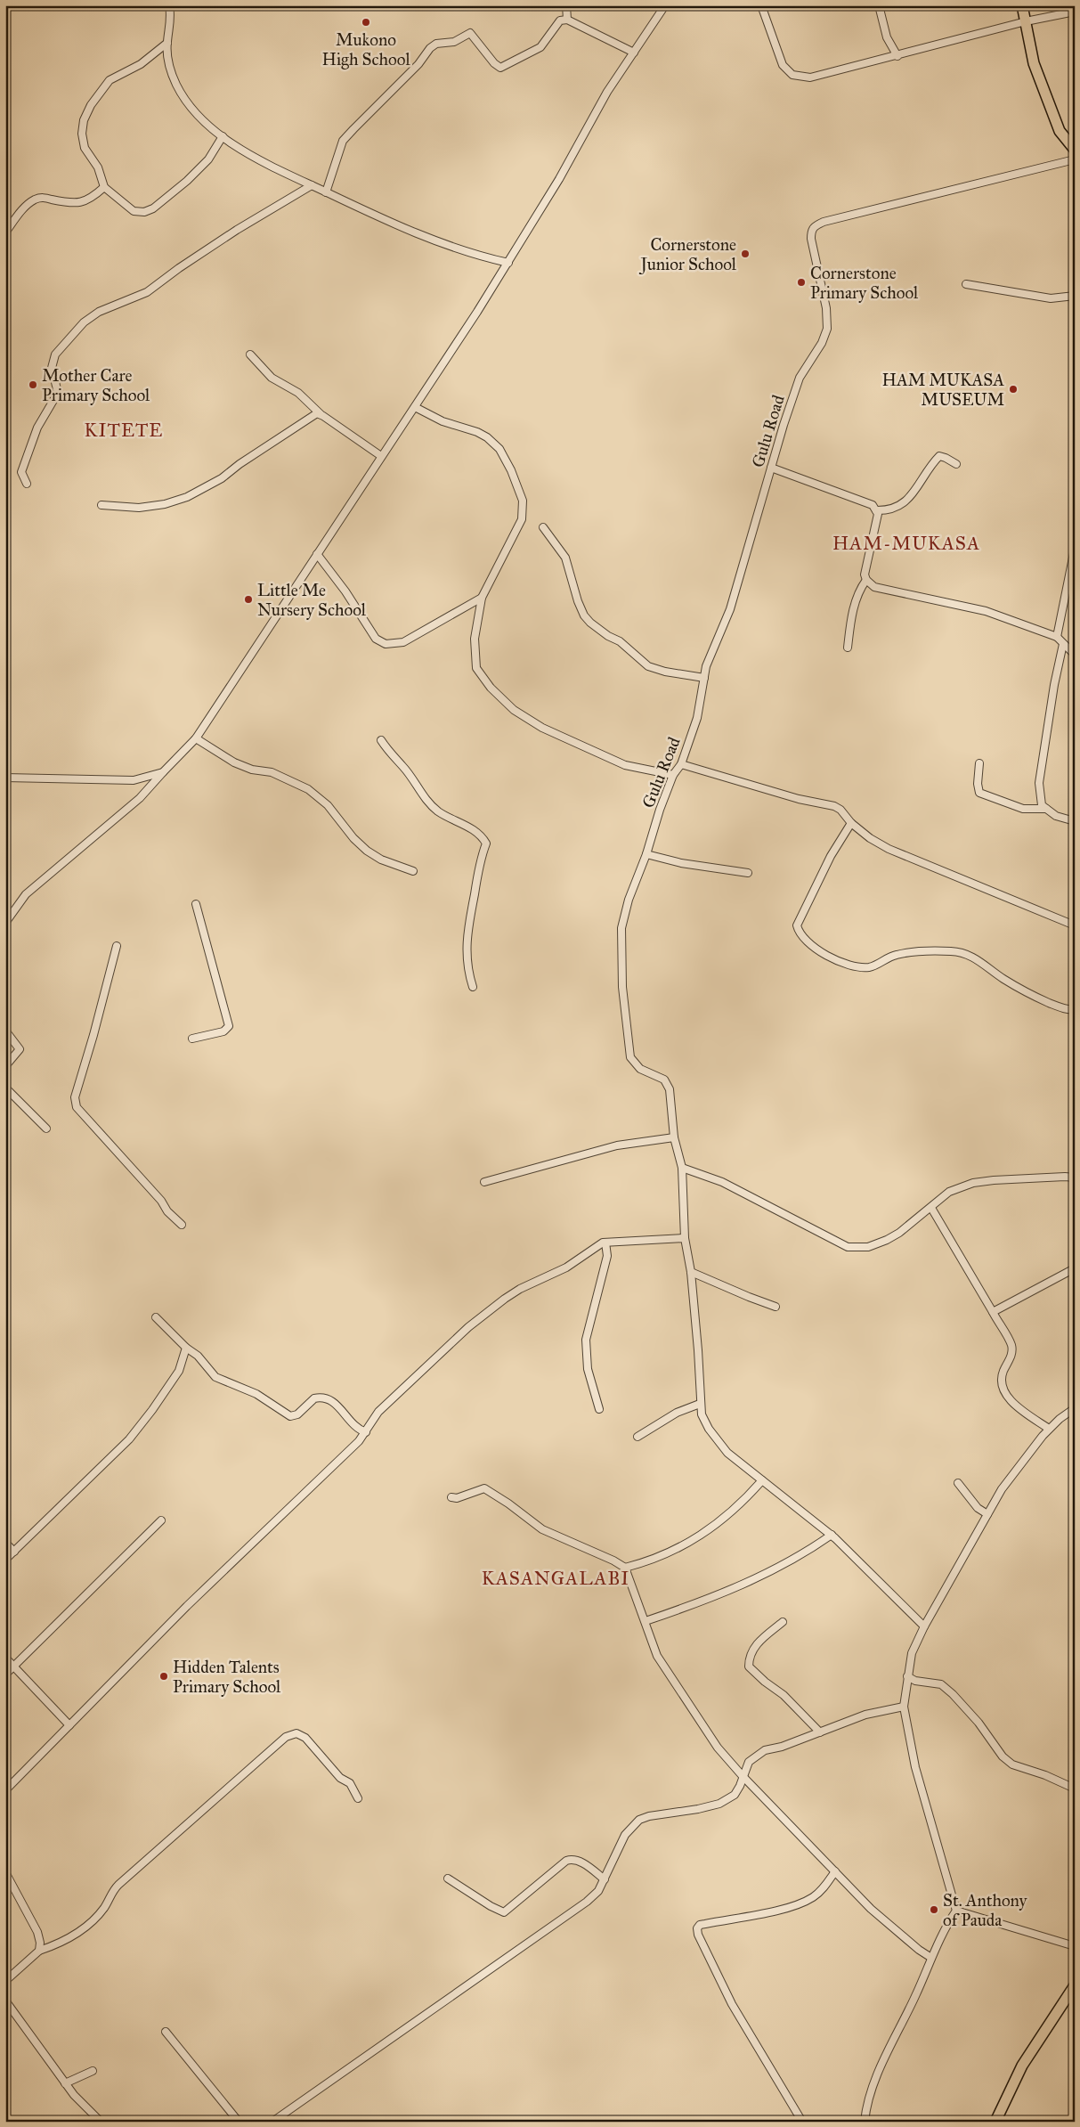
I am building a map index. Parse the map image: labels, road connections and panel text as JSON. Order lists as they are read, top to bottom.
{
  "streets": {
    "street": ["Gulu Road"]
  },
  "districts": ["KITETE", "HAM-MUKASA", "KASANGALABI"],
  "places": [
    "Mukono High School",
    "Cornerstone Junior School",
    "Cornerstone Primary School",
    "Mother Care Primary School",
    "HAM MUKASA MUSEUM",
    "Little Me Nursery School",
    "Hidden Talents Primary School",
    "St. Anthony of Pauda"
  ]
}
